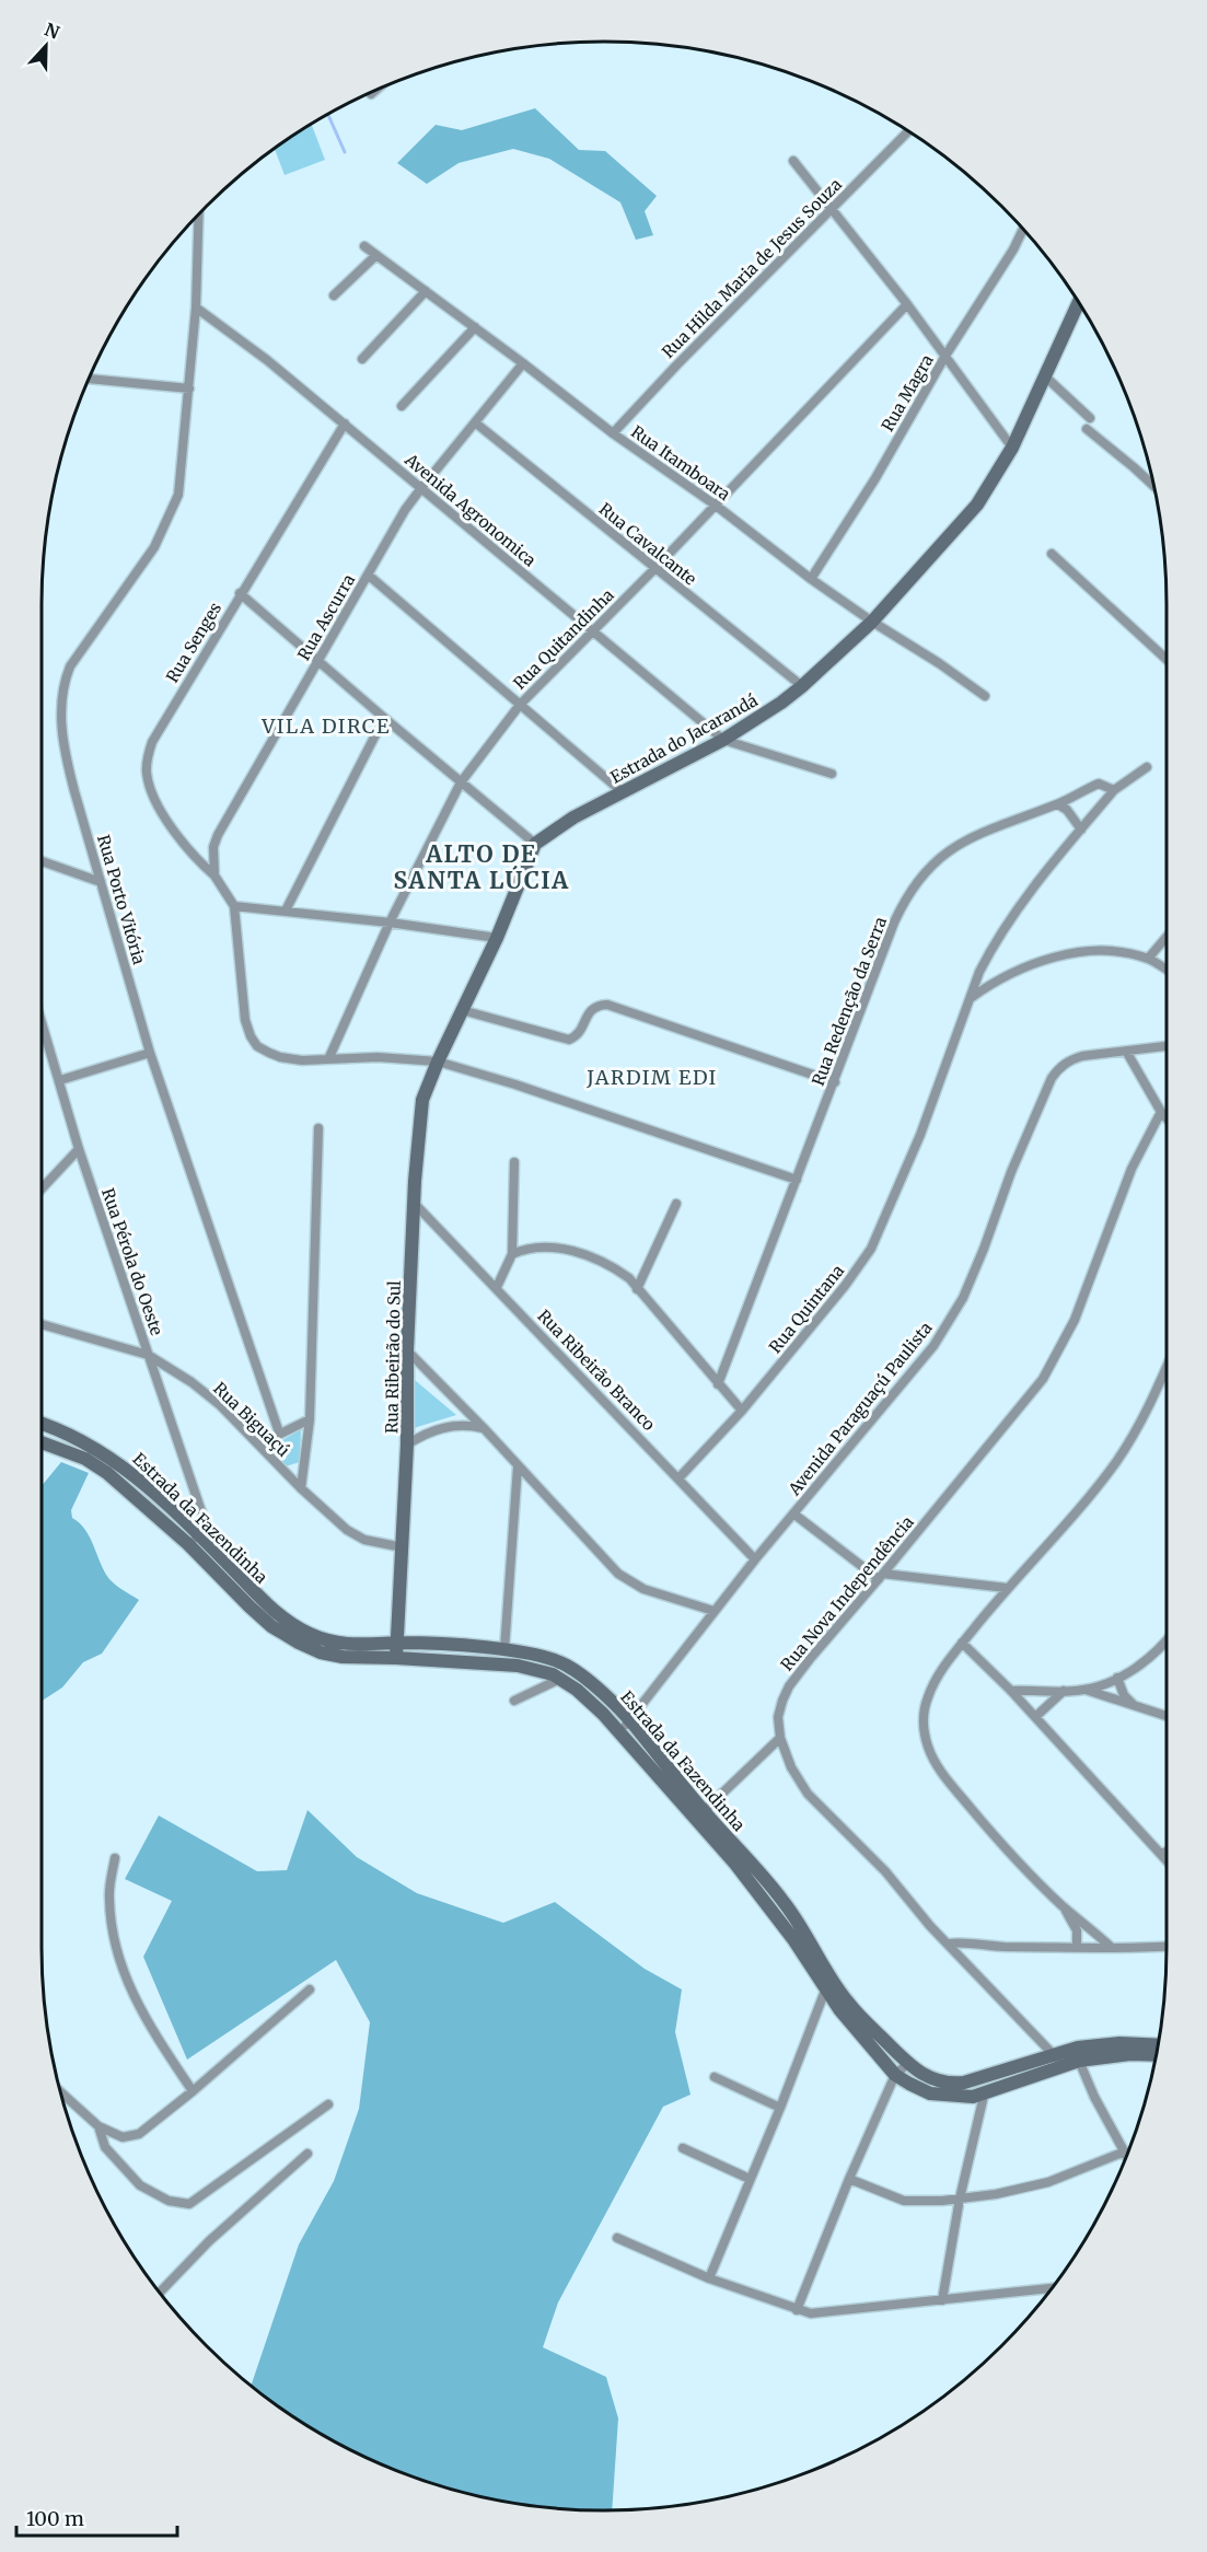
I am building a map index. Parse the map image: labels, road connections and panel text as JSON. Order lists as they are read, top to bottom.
{
  "streets": {
    "main road": ["Estrada do Jacarandá", "Rua Ribeirão do Sul", "Estrada da Fazendinha"],
    "street": [
      "Rua Hilda Maria de Jesus Souza",
      "Rua Magra",
      "Rua Itamboara",
      "Avenida Agronomica",
      "Rua Cavalcante",
      "Rua Ascurra",
      "Rua Quitandinha",
      "Rua Senges",
      "Rua Porto Vitória",
      "Rua Redenção da Serra",
      "Rua Pérola do Oeste",
      "Rua Quintana",
      "Rua Ribeirão Branco",
      "Avenida Paraguaçú Paulista",
      "Rua Biguaçú",
      "Rua Nova Independência"
    ]
  },
  "crossings": [
    ["Rua Hilda Maria de Jesus Souza", "Rua Itamboara"],
    ["Rua Magra", "Rua Itamboara"],
    ["Rua Itamboara", "Rua Ascurra"],
    ["Rua Itamboara", "Rua Quitandinha"],
    ["Rua Itamboara", "Estrada do Jacarandá"],
    ["Avenida Agronomica", "Rua Ascurra"],
    ["Avenida Agronomica", "Rua Quitandinha"],
    ["Avenida Agronomica", "Rua Senges"],
    ["Avenida Agronomica", "Estrada do Jacarandá"],
    ["Avenida Agronomica", "Rua Porto Vitória"],
    ["Rua Cavalcante", "Rua Ascurra"],
    ["Rua Cavalcante", "Rua Quitandinha"],
    ["Rua Cavalcante", "Estrada do Jacarandá"],
    ["Rua Ascurra", "Rua Senges"],
    ["Rua Redenção da Serra", "Rua Quintana"],
    ["Rua Pérola do Oeste", "Rua Biguaçú"],
    ["Rua Pérola do Oeste", "Estrada da Fazendinha"],
    ["Rua Quintana", "Rua Ribeirão Branco"],
    ["Rua Ribeirão do Sul", "Rua Ribeirão Branco"],
    ["Rua Ribeirão do Sul", "Rua Biguaçú"],
    ["Rua Ribeirão do Sul", "Estrada da Fazendinha"],
    ["Rua Ribeirão Branco", "Avenida Paraguaçú Paulista"],
    ["Avenida Paraguaçú Paulista", "Estrada da Fazendinha"],
    ["Estrada da Fazendinha", "Rua Nova Independência"]
  ],
  "districts": ["VILA DIRCE", "ALTO DE SANTA LÚCIA", "JARDIM EDI"],
  "scale_bar": "100 m",
  "north": "top"
}
